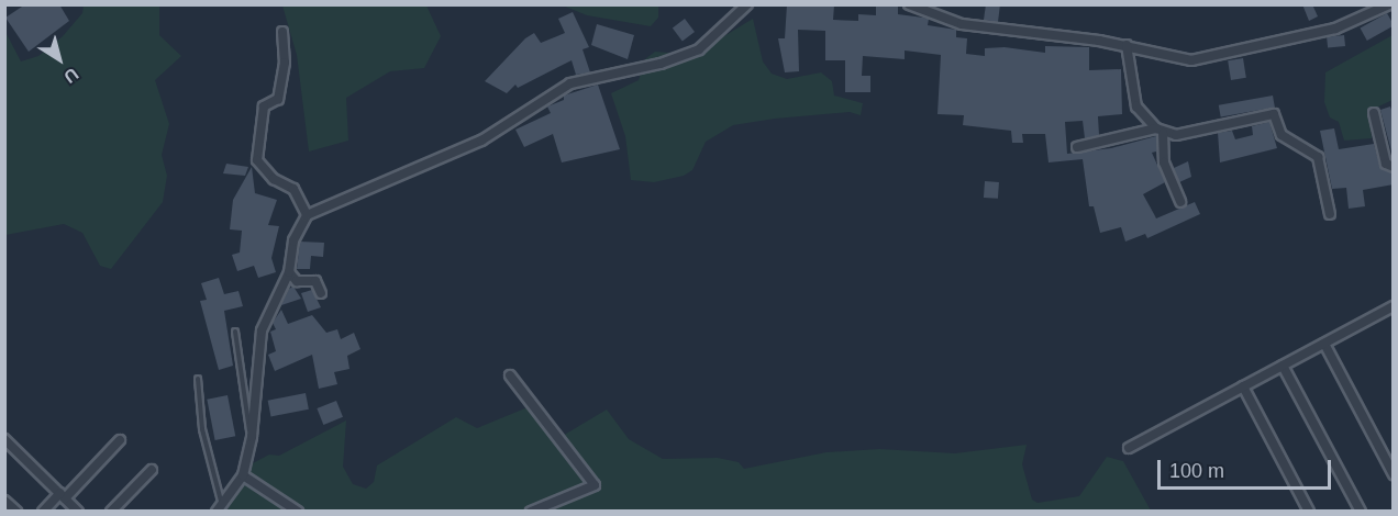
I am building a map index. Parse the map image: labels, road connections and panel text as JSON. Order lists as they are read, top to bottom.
{
  "scale_bar": "100 m",
  "north": "bottom right"
}
